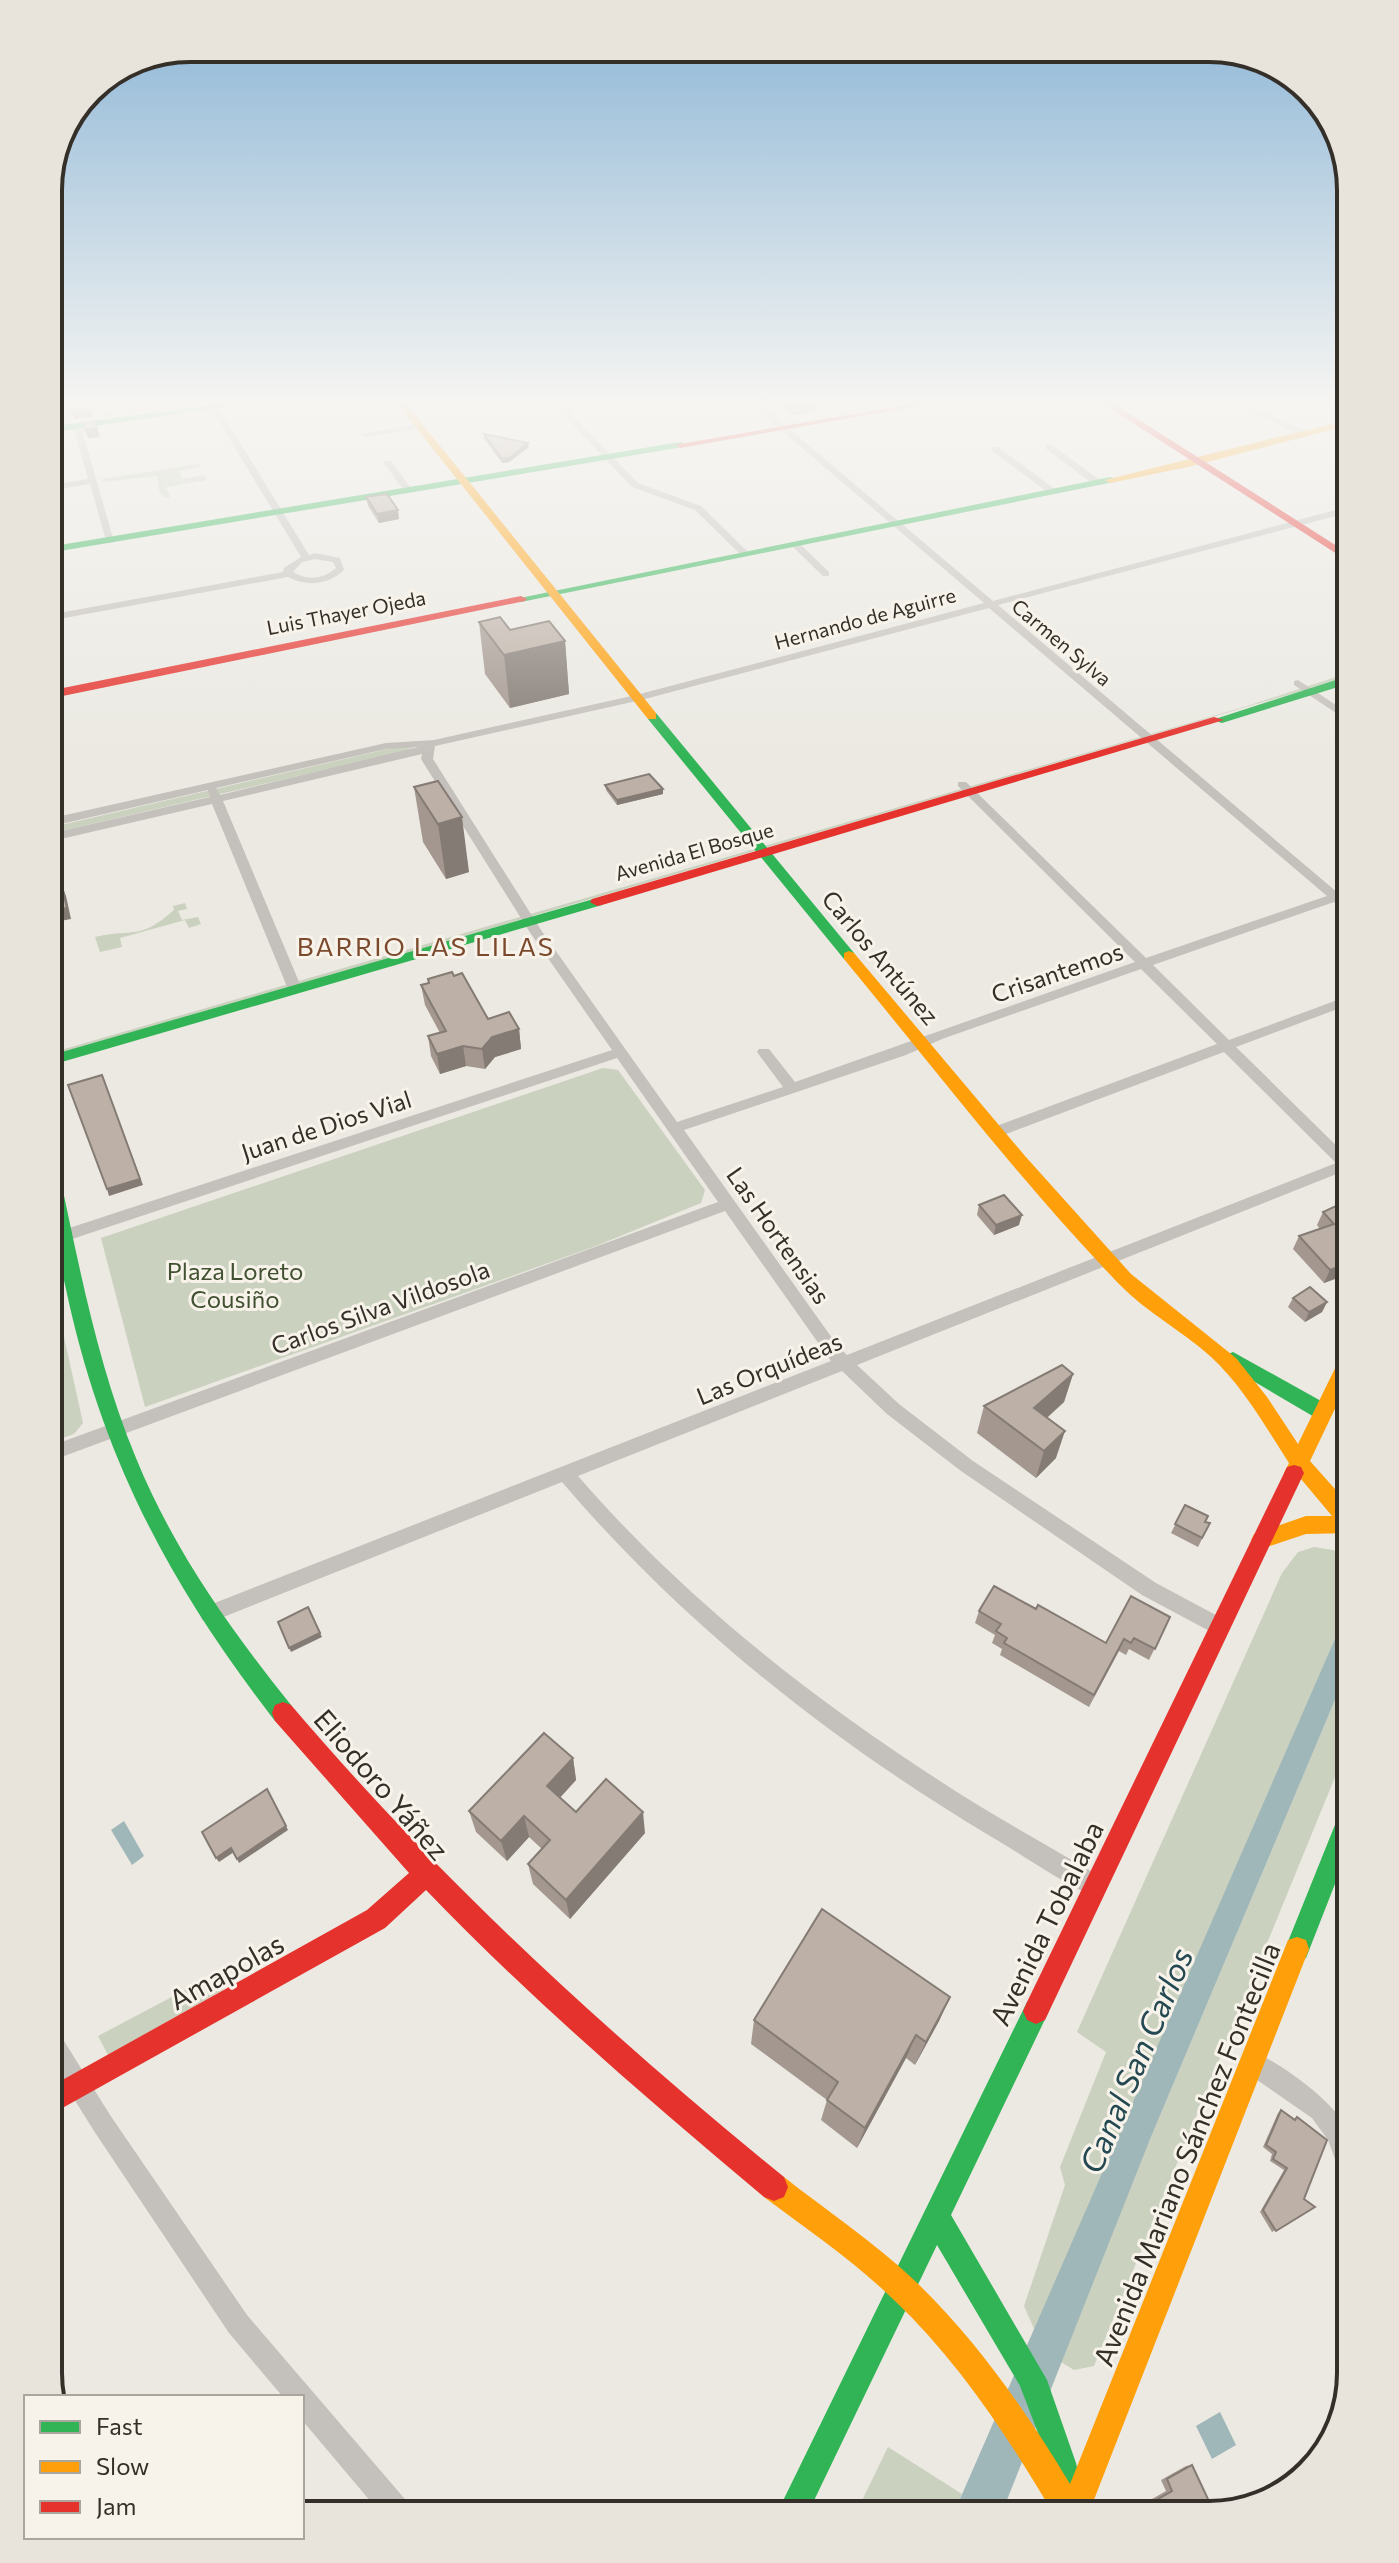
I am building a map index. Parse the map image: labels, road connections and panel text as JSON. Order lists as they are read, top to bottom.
{
  "streets": {
    "street": [
      "Luis Thayer Ojeda",
      "Hernando de Aguirre",
      "Carmen Sylva",
      "Avenida El Bosque",
      "Carlos Antúnez",
      "Crisantemos",
      "Juan de Dios Vial",
      "Las Hortensias",
      "Carlos Silva Vildosola",
      "Las Orquídeas",
      "Eliodoro Yáñez",
      "Avenida Tobalaba",
      "Amapolas",
      "Avenida Mariano Sánchez Fontecilla"
    ]
  },
  "crossings": [
    ["Luis Thayer Ojeda", "Carmen Sylva"],
    ["Luis Thayer Ojeda", "Carlos Antúnez"],
    ["Hernando de Aguirre", "Carmen Sylva"],
    ["Hernando de Aguirre", "Carlos Antúnez"],
    ["Hernando de Aguirre", "Las Hortensias"],
    ["Carmen Sylva", "Avenida El Bosque"],
    ["Carmen Sylva", "Crisantemos"],
    ["Avenida El Bosque", "Carlos Antúnez"],
    ["Avenida El Bosque", "Las Hortensias"],
    ["Carlos Antúnez", "Crisantemos"],
    ["Carlos Antúnez", "Las Orquídeas"],
    ["Carlos Antúnez", "Avenida Tobalaba"],
    ["Crisantemos", "Las Hortensias"],
    ["Juan de Dios Vial", "Las Hortensias"],
    ["Las Hortensias", "Carlos Silva Vildosola"],
    ["Las Hortensias", "Las Orquídeas"],
    ["Las Hortensias", "Avenida Tobalaba"],
    ["Carlos Silva Vildosola", "Eliodoro Yáñez"],
    ["Las Orquídeas", "Eliodoro Yáñez"],
    ["Eliodoro Yáñez", "Avenida Tobalaba"],
    ["Eliodoro Yáñez", "Amapolas"]
  ],
  "districts": ["BARRIO LAS LILAS"],
  "water": ["Canal San Carlos"],
  "parks": ["Plaza Loreto Cousiño"],
  "legend": ["Fast", "Slow", "Jam"]
}
